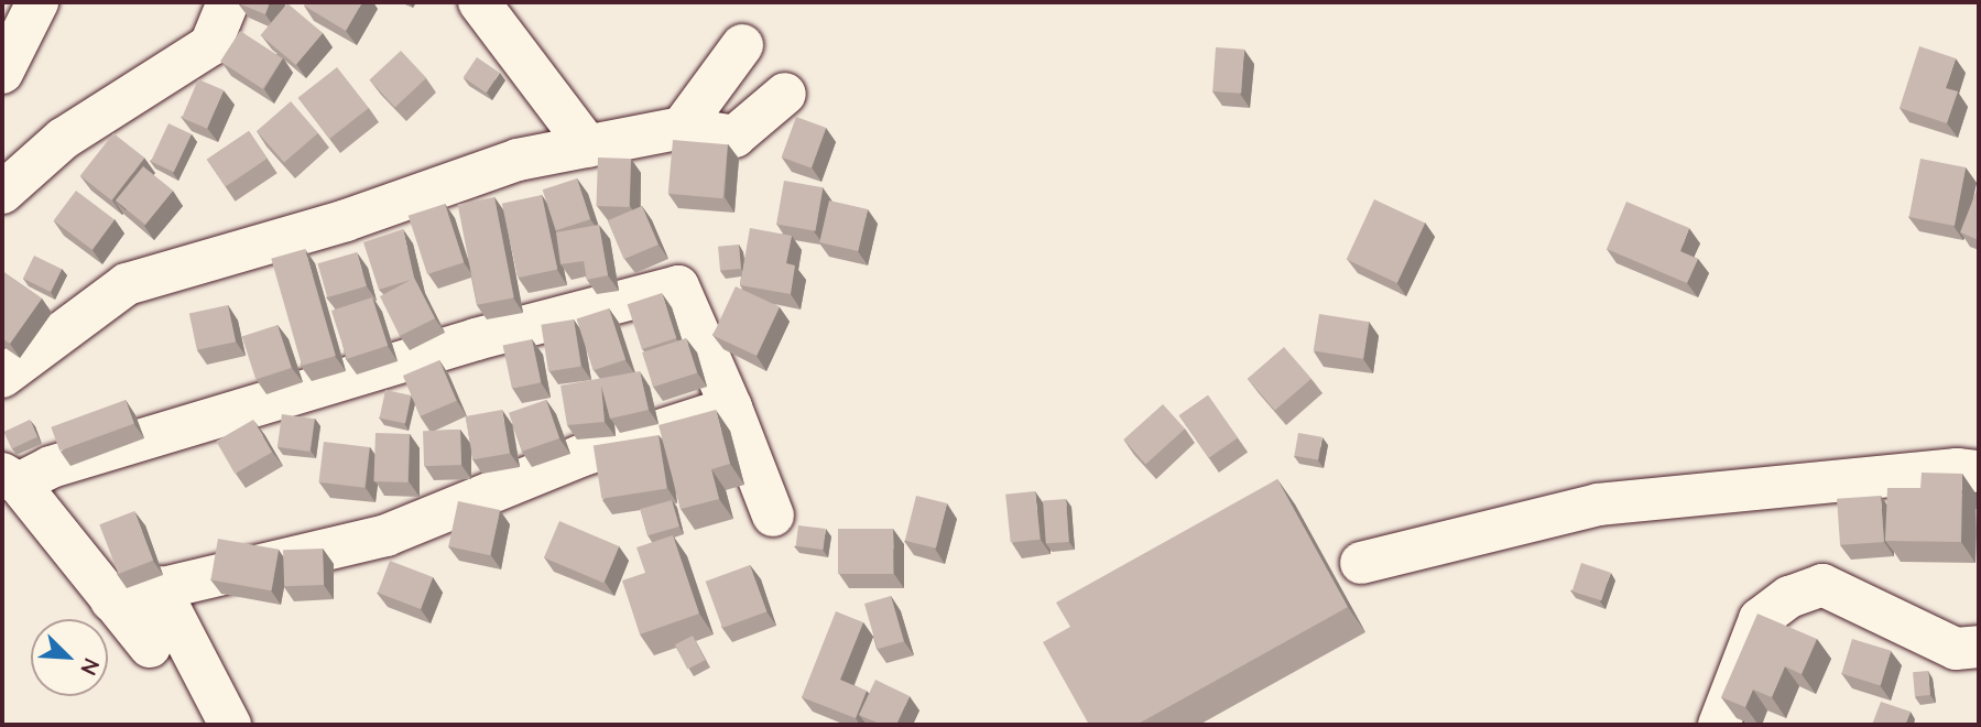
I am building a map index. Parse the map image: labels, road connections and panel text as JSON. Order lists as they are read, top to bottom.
{
  "north": "bottom right"
}
